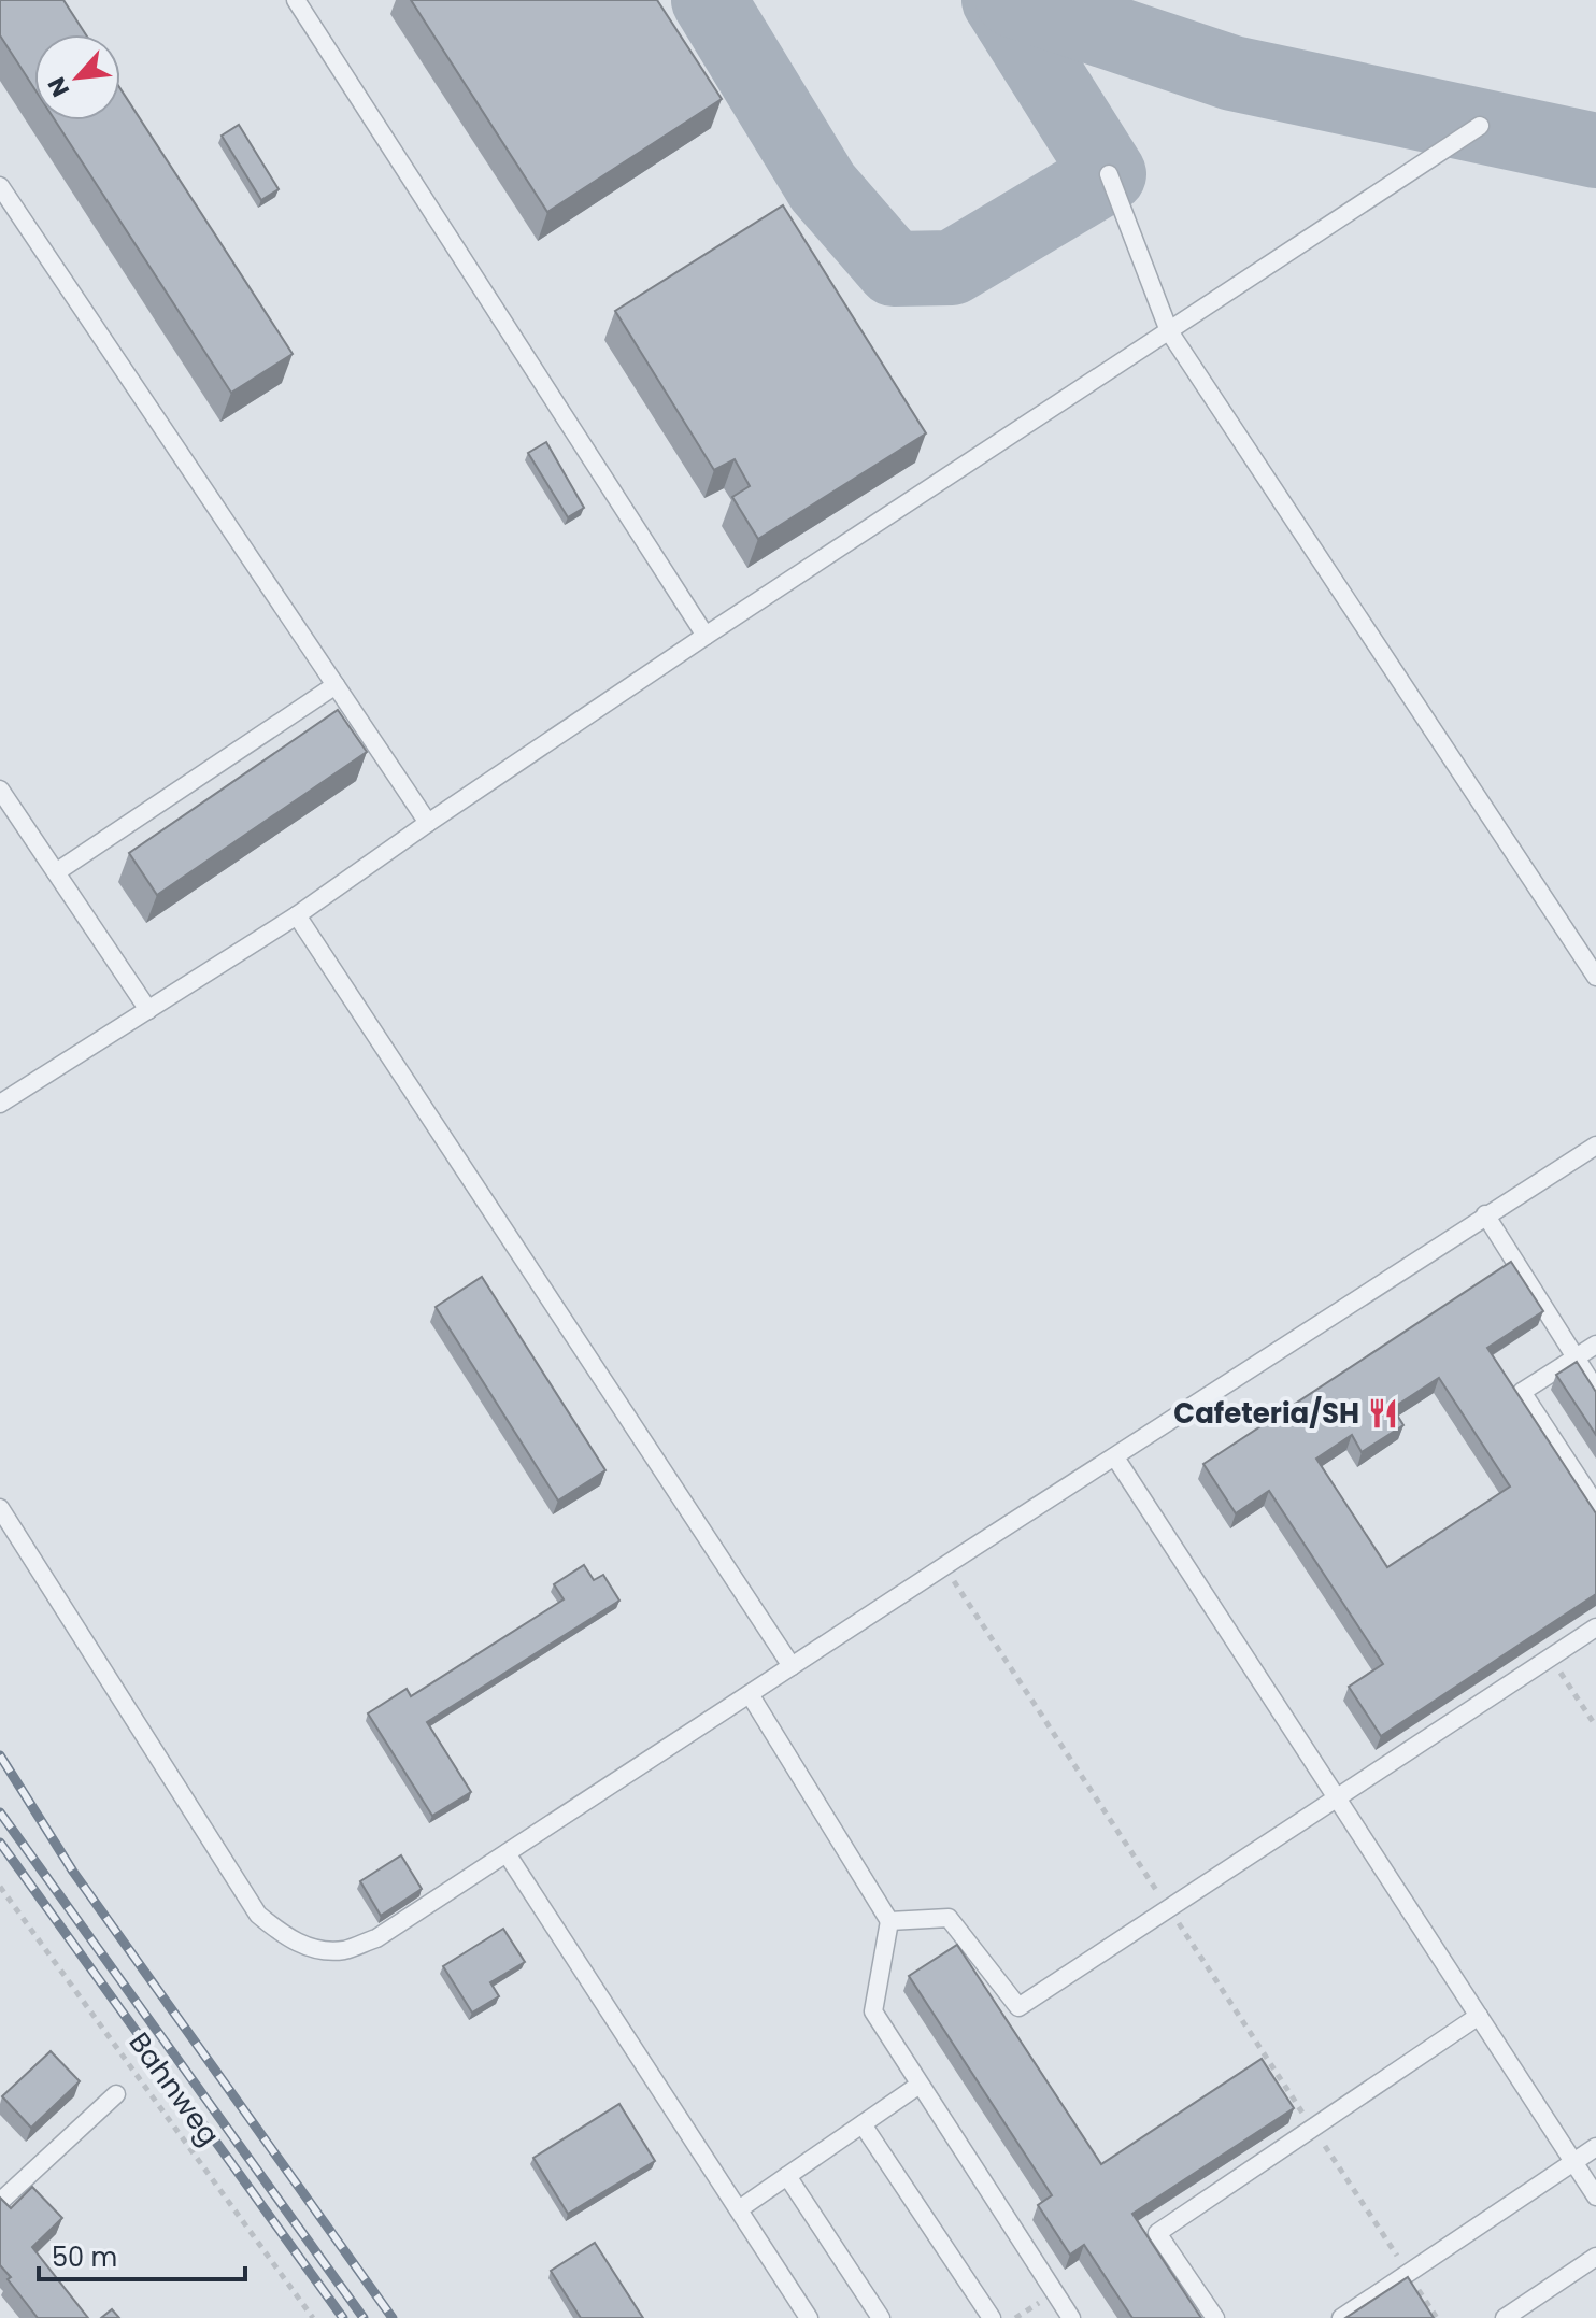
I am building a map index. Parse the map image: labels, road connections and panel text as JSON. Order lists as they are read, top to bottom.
{
  "streets": {
    "path": ["Bahnweg"]
  },
  "places": {
    "restaurant": ["Cafeteria/SH"]
  },
  "scale_bar": "50 m",
  "north": "bottom left"
}
